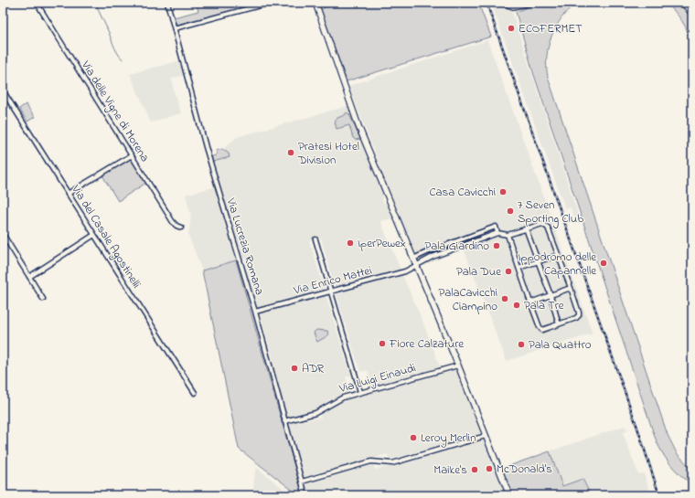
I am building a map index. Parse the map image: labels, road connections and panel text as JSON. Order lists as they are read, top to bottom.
{
  "streets": {
    "street": [
      "Via delle Vigne di Morena",
      "Via del Casale Agostinelli",
      "Via Lucrezia Romana",
      "Via Enrico Mattei",
      "Via Luigi Einaudi"
    ]
  },
  "crossings": [
    ["Via Lucrezia Romana", "Via Enrico Mattei"],
    ["Via Lucrezia Romana", "Via Luigi Einaudi"]
  ],
  "places": [
    "ECOFERMET",
    "Pratesi Hotel Division",
    "Casa Cavicchi",
    "7 Seven Sporting Club",
    "IperPewex",
    "Pala Giardino",
    "Ippodromo delle Capannelle",
    "Pala Due",
    "PalaCavicchi Ciampino",
    "Pala Tre",
    "Fiore Calzature",
    "Pala Quattro",
    "ADR",
    "Leroy Merlin",
    "McDonald's",
    "Maike's"
  ]
}
